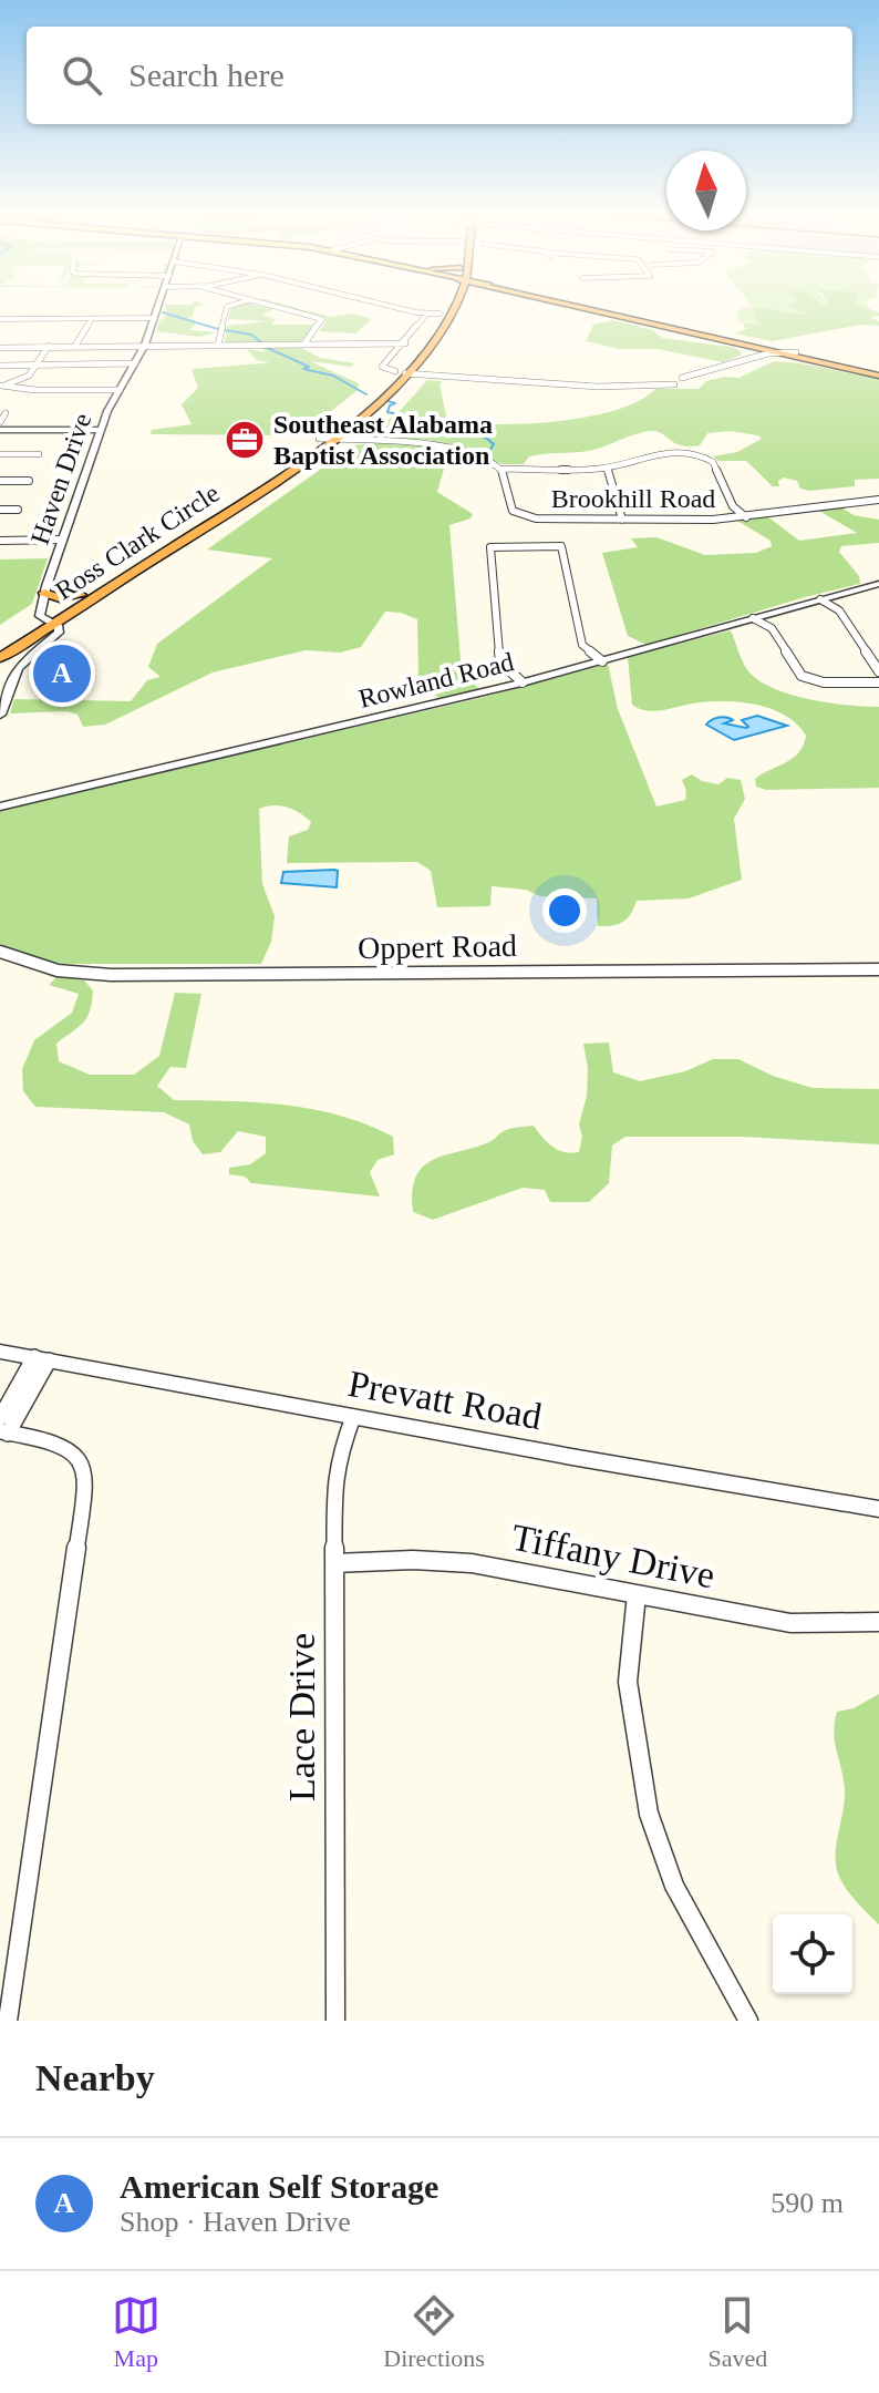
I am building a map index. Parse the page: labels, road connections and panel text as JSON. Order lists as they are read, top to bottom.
{
  "streets": {
    "highway": ["Ross Clark Circle"],
    "street": [
      "Haven Drive",
      "Brookhill Road",
      "Rowland Road",
      "Oppert Road",
      "Prevatt Road",
      "Tiffany Drive",
      "Lace Drive"
    ]
  },
  "crossings": [
    ["Haven Drive", "Ross Clark Circle"],
    ["Prevatt Road", "Lace Drive"],
    ["Tiffany Drive", "Lace Drive"]
  ],
  "places": {
    "office": ["Southeast Alabama Baptist Association"]
  },
  "north": "top",
  "page": {
    "search": "Search here",
    "pins": "A",
    "heading": "Nearby",
    "list": [
      {
        "mark": "A",
        "name": "American Self Storage",
        "note": "Shop · Haven Drive",
        "value": "590 m"
      }
    ],
    "nav": ["Map", "Directions", "Saved"]
  }
}
